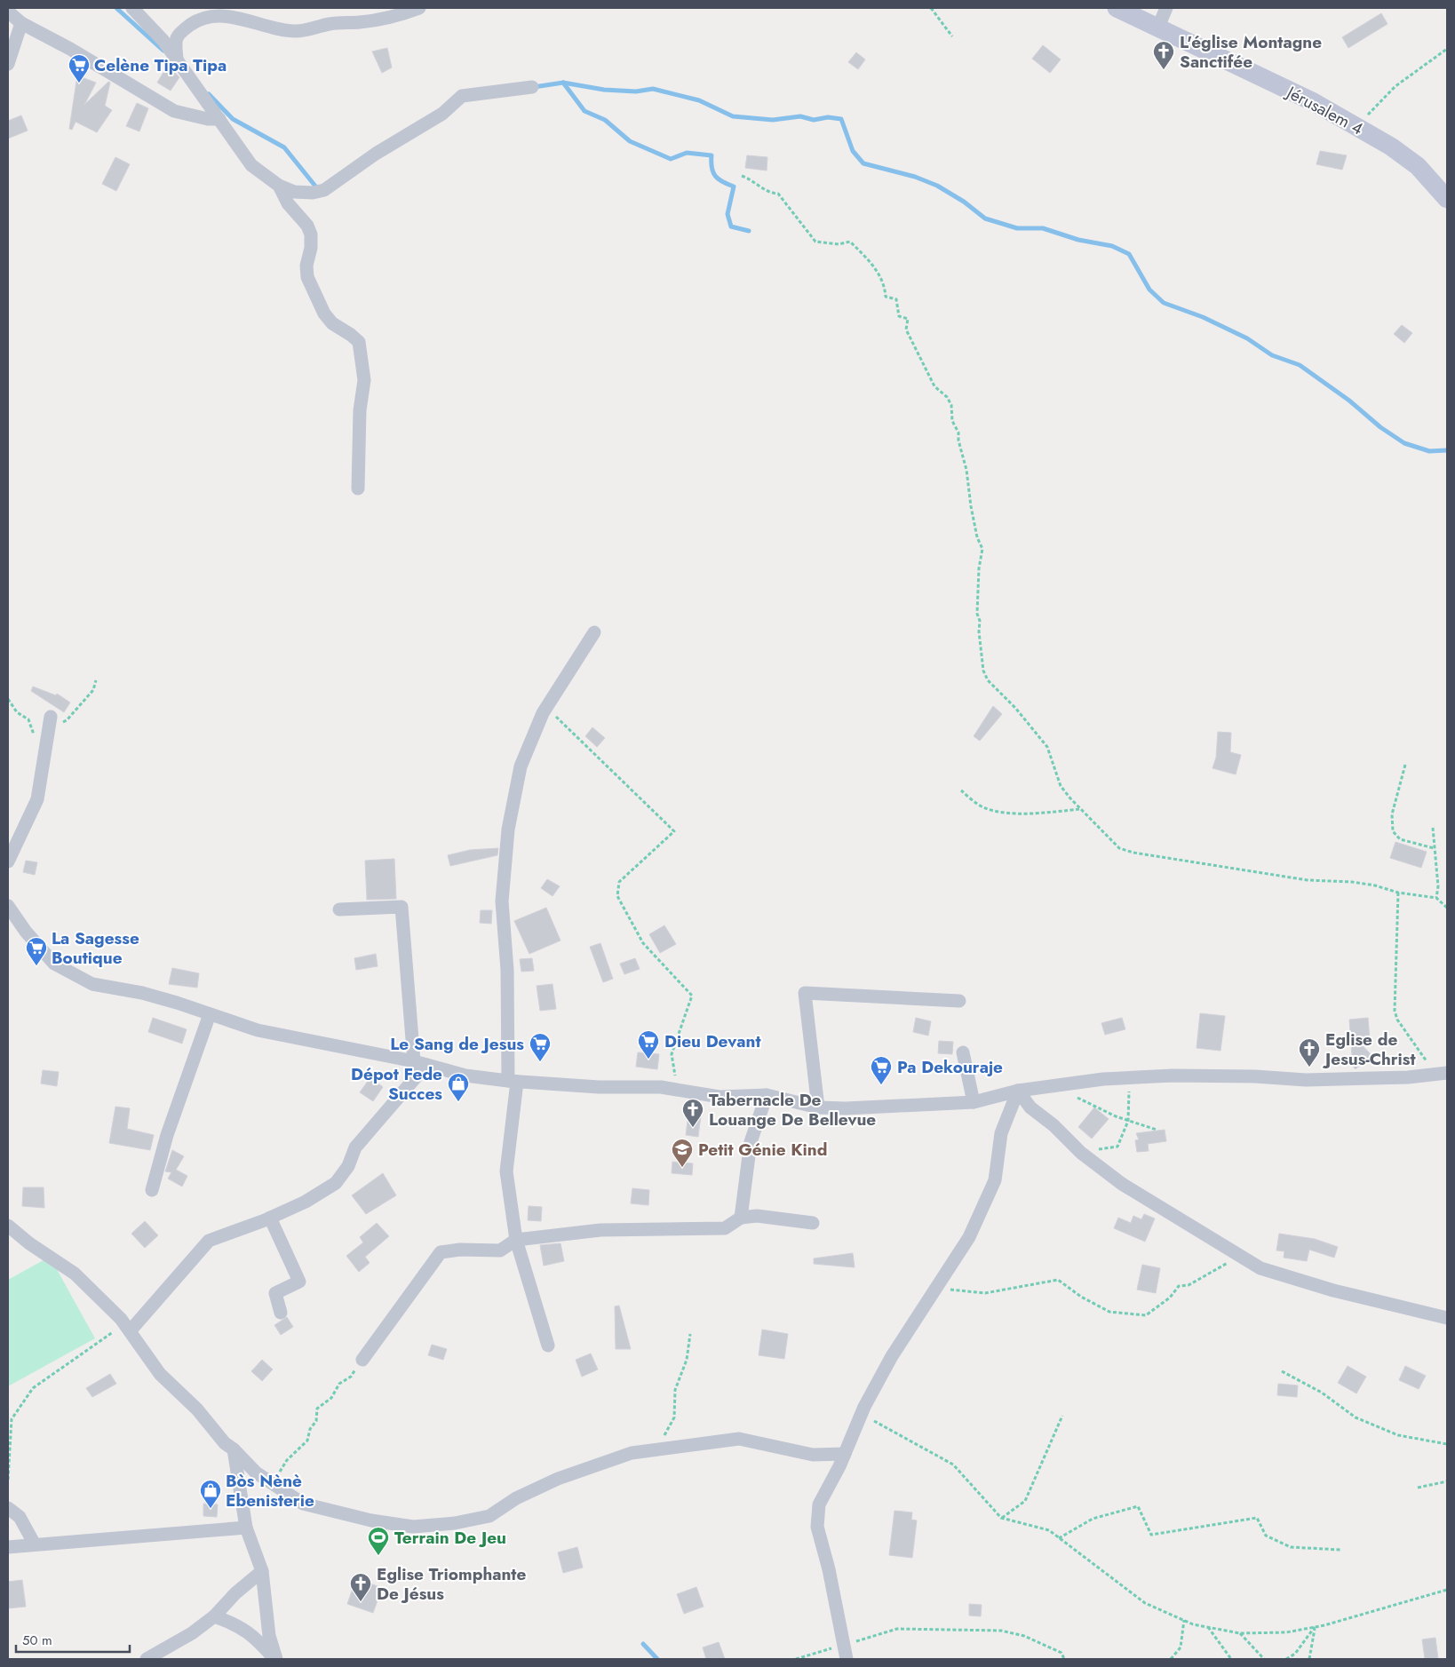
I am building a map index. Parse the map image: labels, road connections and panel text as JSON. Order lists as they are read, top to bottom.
{
  "streets": {
    "street": ["Jérusalem 4"]
  },
  "places": {
    "church": [
      "L'église Montagne Sanctifée",
      "Eglise de Jesus-Christ",
      "Tabernacle De Louange De Bellevue",
      "Eglise Triomphante De Jésus"
    ],
    "supermarket": [
      "Celène Tipa Tipa",
      "La Sagesse Boutique",
      "Dieu Devant",
      "Le Sang de Jesus",
      "Pa Dekouraje"
    ],
    "shop": ["Dépot Fede Succes", "Bòs Nènè Ebenisterie"],
    "school or university": ["Petit Génie Kind"],
    "sports": ["Terrain De Jeu"]
  },
  "scale_bar": "50 m"
}
